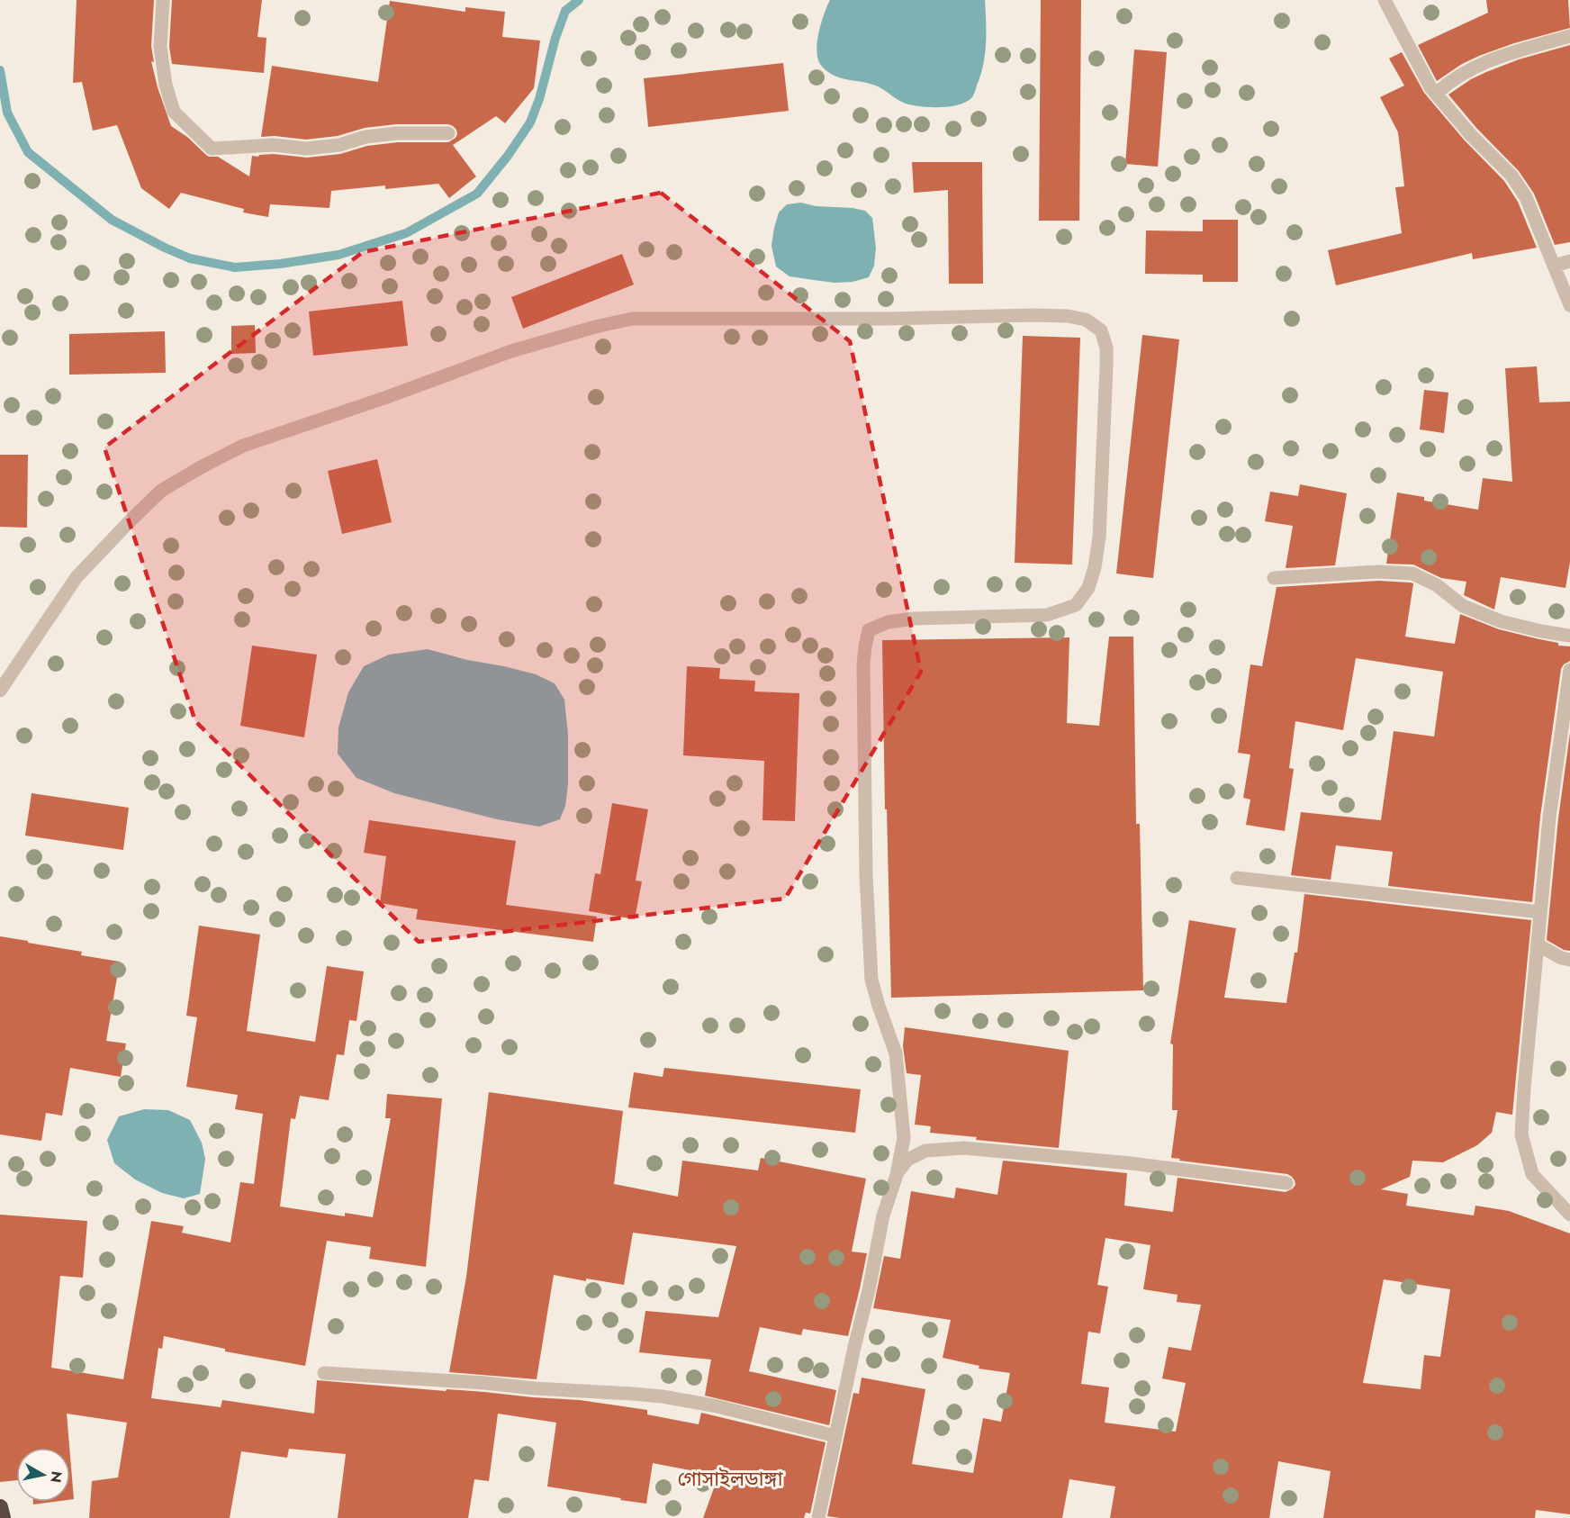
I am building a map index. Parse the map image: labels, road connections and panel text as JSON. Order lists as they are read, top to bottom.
{
  "districts": ["গোসাইলডাঙ্গা"],
  "north": "right"
}
